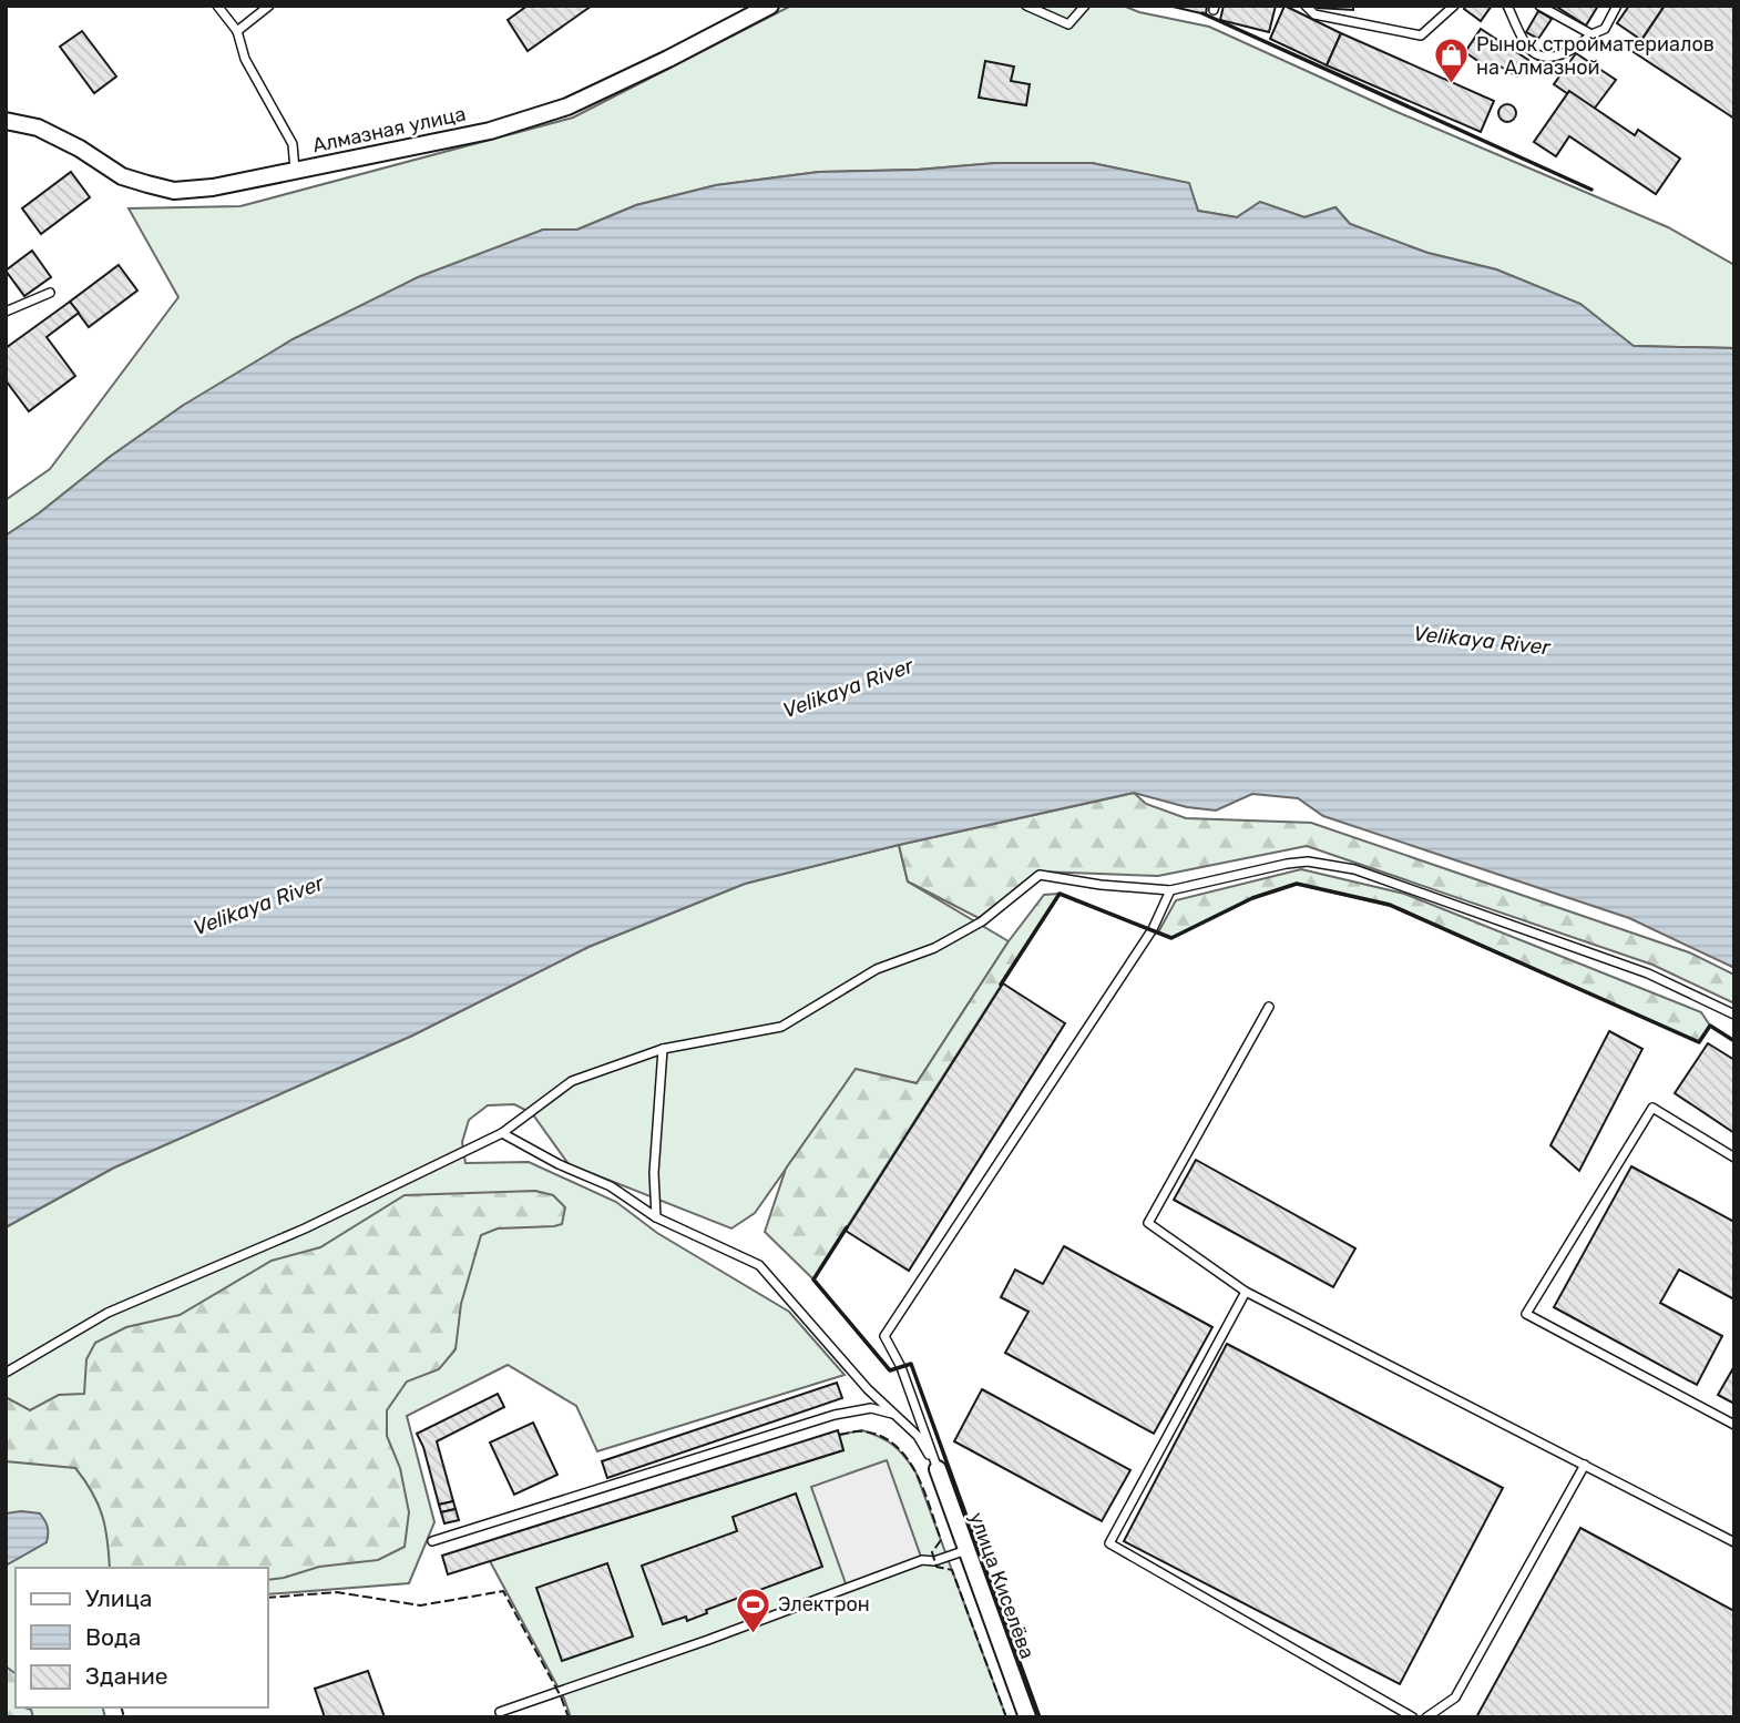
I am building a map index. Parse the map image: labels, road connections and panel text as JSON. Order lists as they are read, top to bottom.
{
  "streets": {
    "street": ["Алмазная улица", "улица Киселёва"]
  },
  "water": ["Velikaya River"],
  "places": {
    "shop": ["Рынок стройматериалов на Алмазной"],
    "sports": ["Электрон"]
  },
  "legend": ["Улица", "Вода", "Здание"]
}
